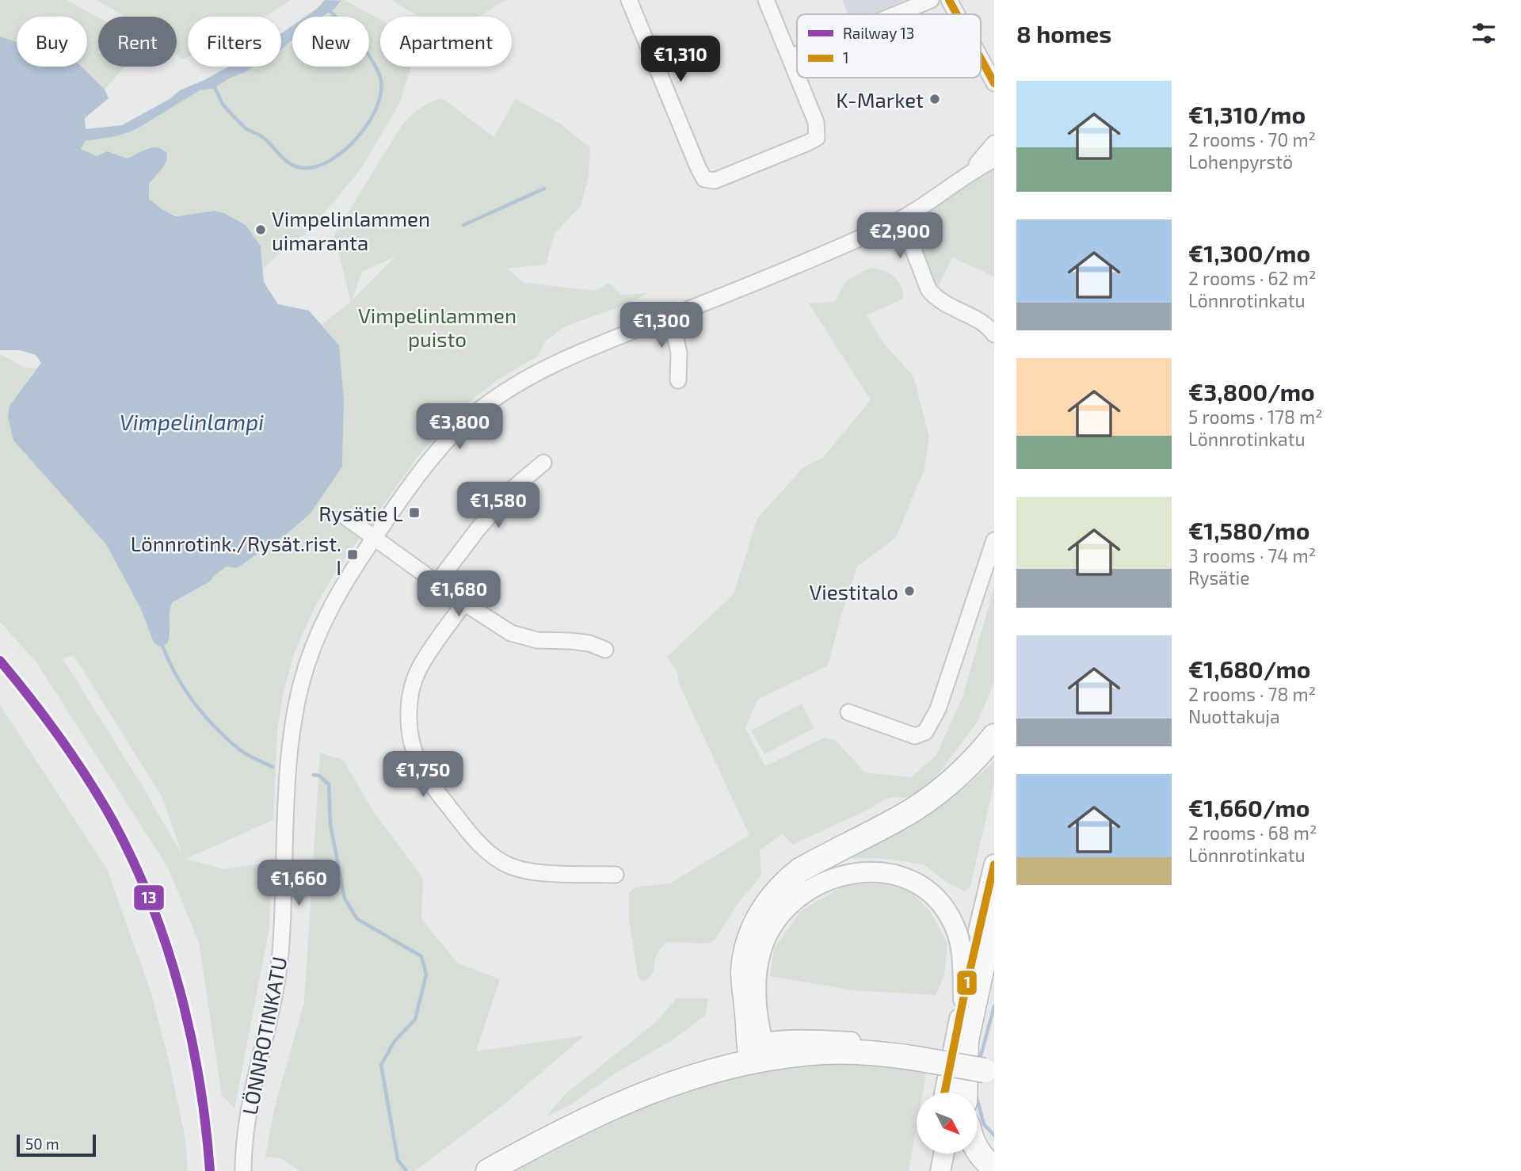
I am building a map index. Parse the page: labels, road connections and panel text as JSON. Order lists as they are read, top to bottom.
{
  "streets": {
    "street": ["LÖNNROTINKATU"]
  },
  "water": ["Vimpelinlampi"],
  "parks": ["Vimpelinlammen puisto"],
  "places": {
    "other": ["K-Market", "Vimpelinlammen uimaranta", "Viestitalo"],
    "transit": ["Rysätie L", "Lönnrotink./Rysät.rist. I"]
  },
  "lines": ["transit line 1", "rail line 13"],
  "legend": ["Railway 13", "1"],
  "scale_bar": "50 m",
  "north": "bottom right",
  "page": {
    "heading": "8 homes",
    "chip": [
      "Buy",
      "Rent",
      "Filters",
      "New",
      "Apartment"
    ],
    "price": [
      "€1,310",
      "€2,900",
      "€1,300",
      "€3,800",
      "€1,580",
      "€1,680",
      "€1,750",
      "€1,660"
    ],
    "list": [
      {
        "name": "€1,310/mo",
        "note": "2 rooms · 70 m² · Lohenpyrstö"
      },
      {
        "name": "€1,300/mo",
        "note": "2 rooms · 62 m² · Lönnrotinkatu"
      },
      {
        "name": "€3,800/mo",
        "note": "5 rooms · 178 m² · Lönnrotinkatu"
      },
      {
        "name": "€1,580/mo",
        "note": "3 rooms · 74 m² · Rysätie"
      },
      {
        "name": "€1,680/mo",
        "note": "2 rooms · 78 m² · Nuottakuja"
      },
      {
        "name": "€1,660/mo",
        "note": "2 rooms · 68 m² · Lönnrotinkatu"
      }
    ],
    "scale": "50 m"
  }
}
